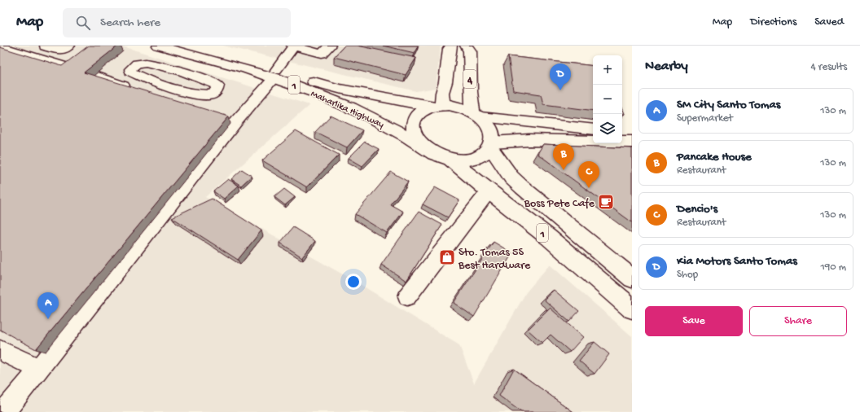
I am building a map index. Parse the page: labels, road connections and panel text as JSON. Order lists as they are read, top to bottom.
{
  "streets": {
    "main road": ["4", "1", "Maharlika Highway"]
  },
  "crossings": [
    ["4", "1"],
    ["4", "Maharlika Highway"],
    ["1", "Maharlika Highway"]
  ],
  "places": {
    "cafe": ["Boss Pete Cafe"],
    "shop": ["Sto. Tomas 5S Best Hardware"]
  },
  "page": {
    "header": "Map",
    "search": "Search here",
    "nav": ["Map", "Directions", "Saved"],
    "heading": ["Nearby", "4 results"],
    "map_buttons": ["+", "−"],
    "pins": [
      "D",
      "B",
      "C",
      "A"
    ],
    "list": [
      {
        "mark": "A",
        "name": "SM City Santo Tomas",
        "note": "Supermarket",
        "value": "130 m"
      },
      {
        "mark": "B",
        "name": "Pancake House",
        "note": "Restaurant",
        "value": "130 m"
      },
      {
        "mark": "C",
        "name": "Dencio's",
        "note": "Restaurant",
        "value": "130 m"
      },
      {
        "mark": "D",
        "name": "Kia Motors Santo Tomas",
        "note": "Shop",
        "value": "190 m"
      }
    ],
    "buttons": ["Save", "Share"]
  }
}
